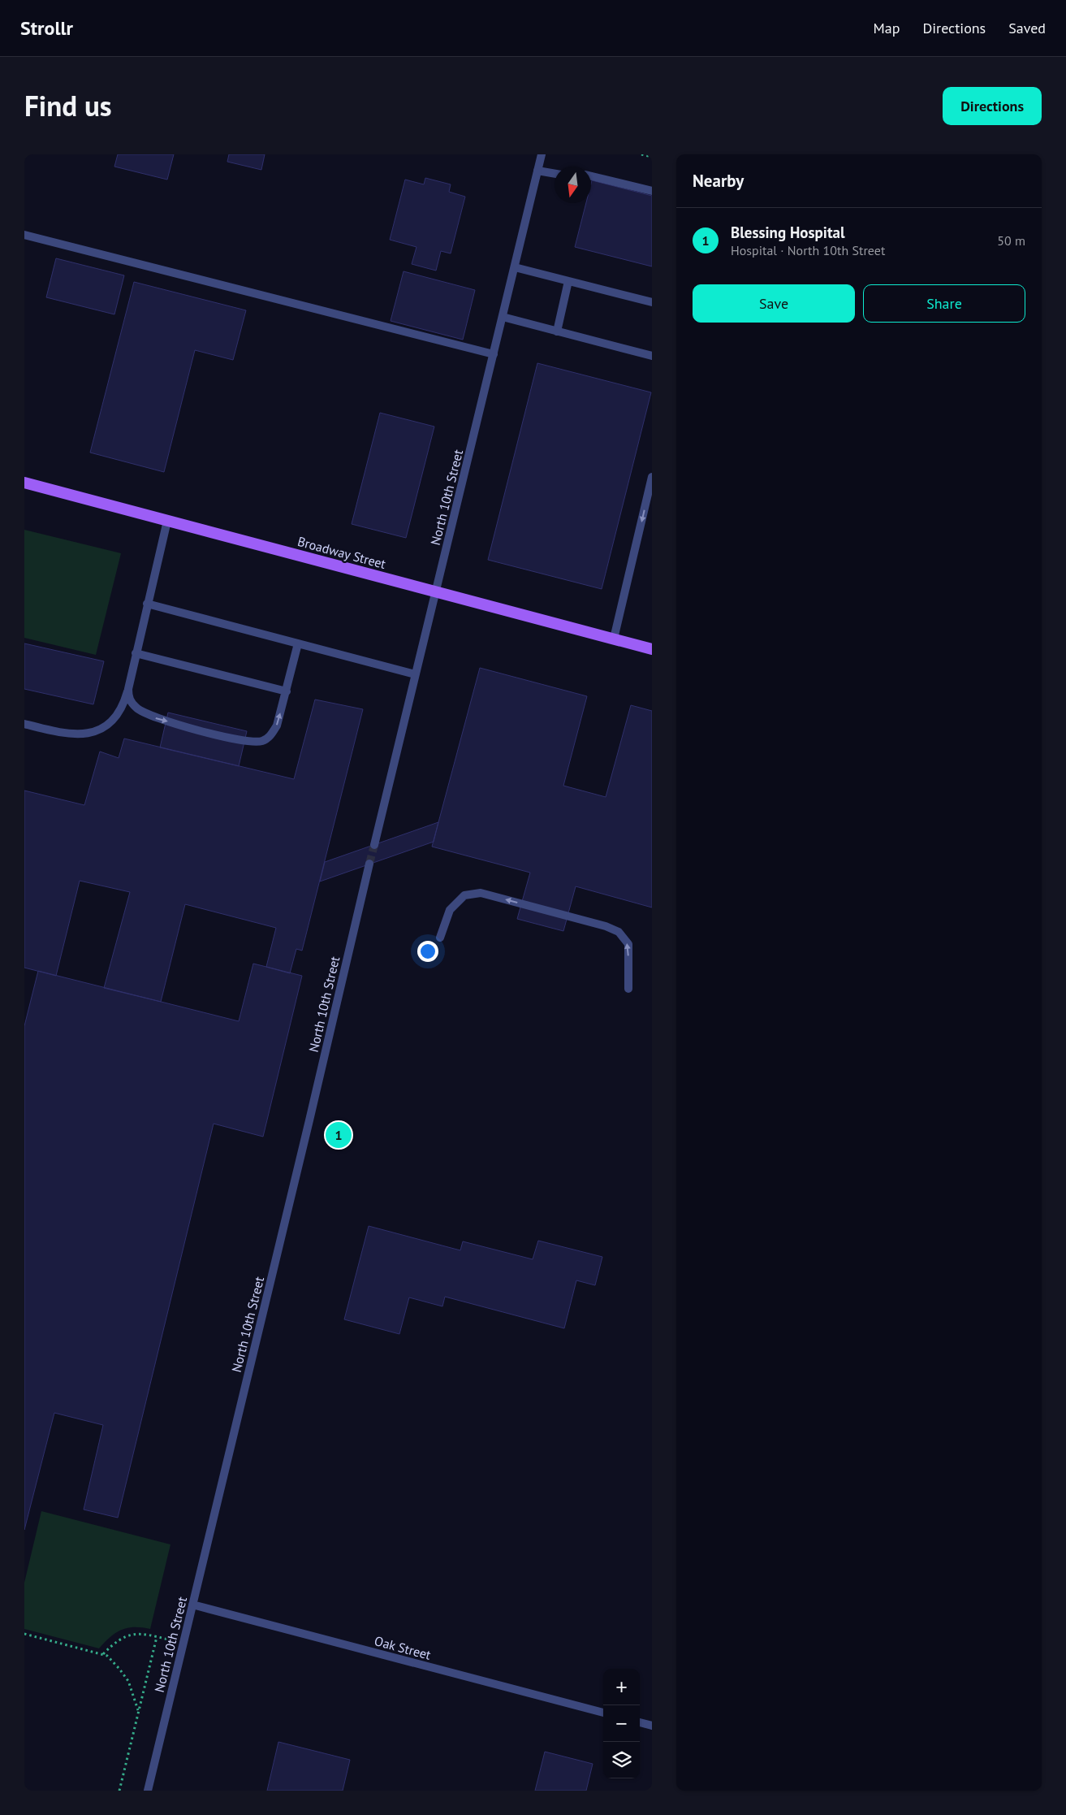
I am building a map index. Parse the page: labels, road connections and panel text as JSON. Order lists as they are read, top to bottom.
{
  "streets": {
    "main road": ["Broadway Street"],
    "street": ["North 10th Street", "Oak Street"]
  },
  "crossings": [
    ["North 10th Street", "Broadway Street"],
    ["North 10th Street", "Oak Street"]
  ],
  "north": "bottom",
  "page": {
    "header": "Strollr",
    "nav": ["Map", "Directions", "Saved"],
    "title": "Find us",
    "buttons": [
      "Directions",
      ["Save", "Share"]
    ],
    "heading": "Nearby",
    "list": [
      {
        "mark": "1",
        "name": "Blessing Hospital",
        "note": "Hospital · North 10th Street",
        "value": "50 m"
      }
    ],
    "pins": "1",
    "map_buttons": ["+", "−"]
  }
}
